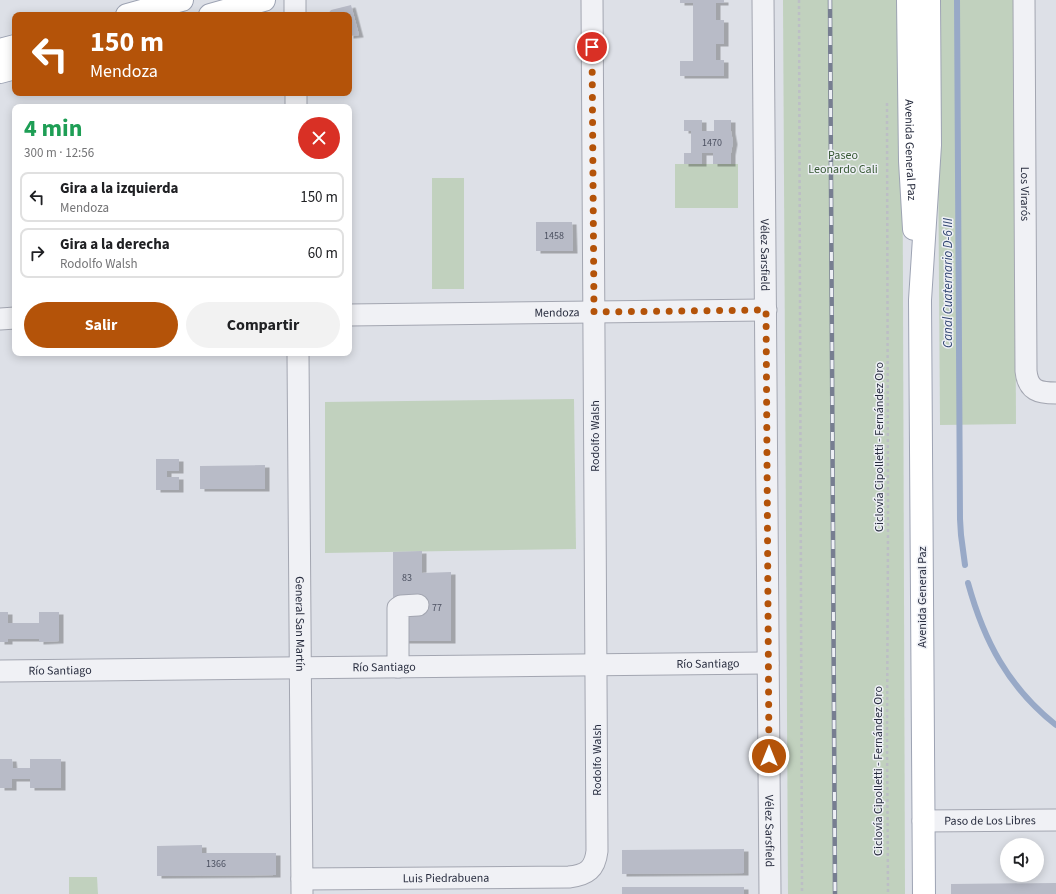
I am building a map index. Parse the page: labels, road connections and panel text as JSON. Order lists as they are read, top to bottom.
{
  "streets": {
    "main road": ["Avenida General Paz"],
    "street": [
      "Los Virarós",
      "Vélez Sarsfield",
      "Mendoza",
      "Rodolfo Walsh",
      "General San Martín",
      "Río Santiago",
      "Paso de Los Libres",
      "Luis Piedrabuena"
    ],
    "path": ["Ciclovía Cipolletti - Fernández Oro"]
  },
  "crossings": [
    ["Avenida General Paz", "Paso de Los Libres"],
    ["Vélez Sarsfield", "Mendoza"],
    ["Vélez Sarsfield", "Río Santiago"],
    ["Mendoza", "Rodolfo Walsh"],
    ["Rodolfo Walsh", "Río Santiago"],
    ["Rodolfo Walsh", "Luis Piedrabuena"],
    ["General San Martín", "Río Santiago"],
    ["General San Martín", "Luis Piedrabuena"]
  ],
  "water": ["Canal Cuaternario D-6 III"],
  "parks": ["Paseo Leonardo Cali"],
  "house_numbers": [
    "1470",
    "1458",
    "83",
    "77",
    "1366"
  ],
  "page": {
    "turn": ["150 m", "Mendoza"],
    "heading": ["4 min", "300 m · 12:56"],
    "list": [
      {
        "name": "Gira a la izquierda",
        "note": "Mendoza",
        "value": "150 m"
      },
      {
        "name": "Gira a la derecha",
        "note": "Rodolfo Walsh",
        "value": "60 m"
      }
    ],
    "buttons": ["Salir", "Compartir"]
  }
}
